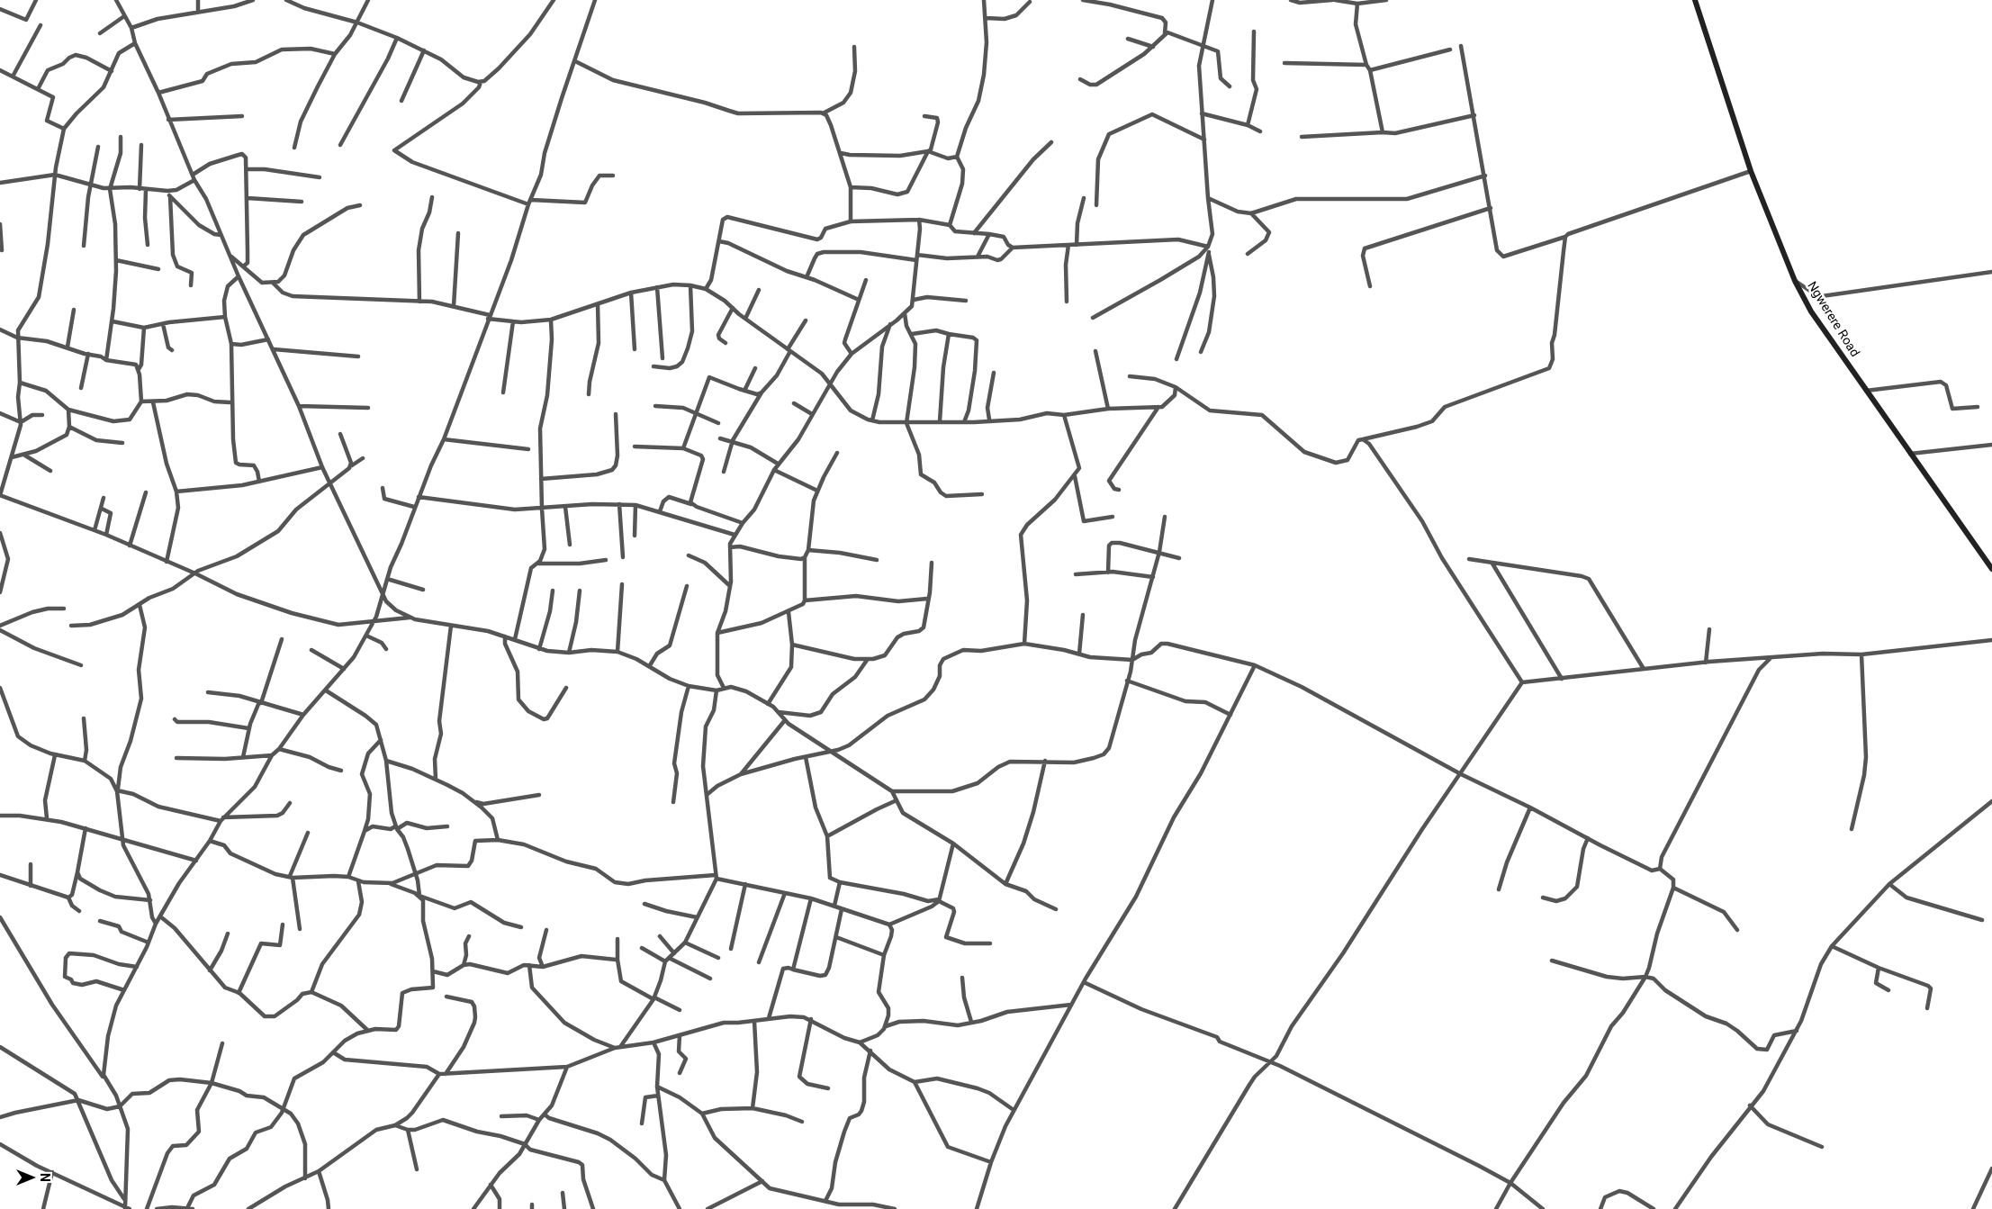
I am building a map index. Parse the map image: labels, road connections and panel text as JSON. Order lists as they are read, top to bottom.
{
  "streets": {
    "main road": ["Ngwerere Road"]
  },
  "north": "right"
}
